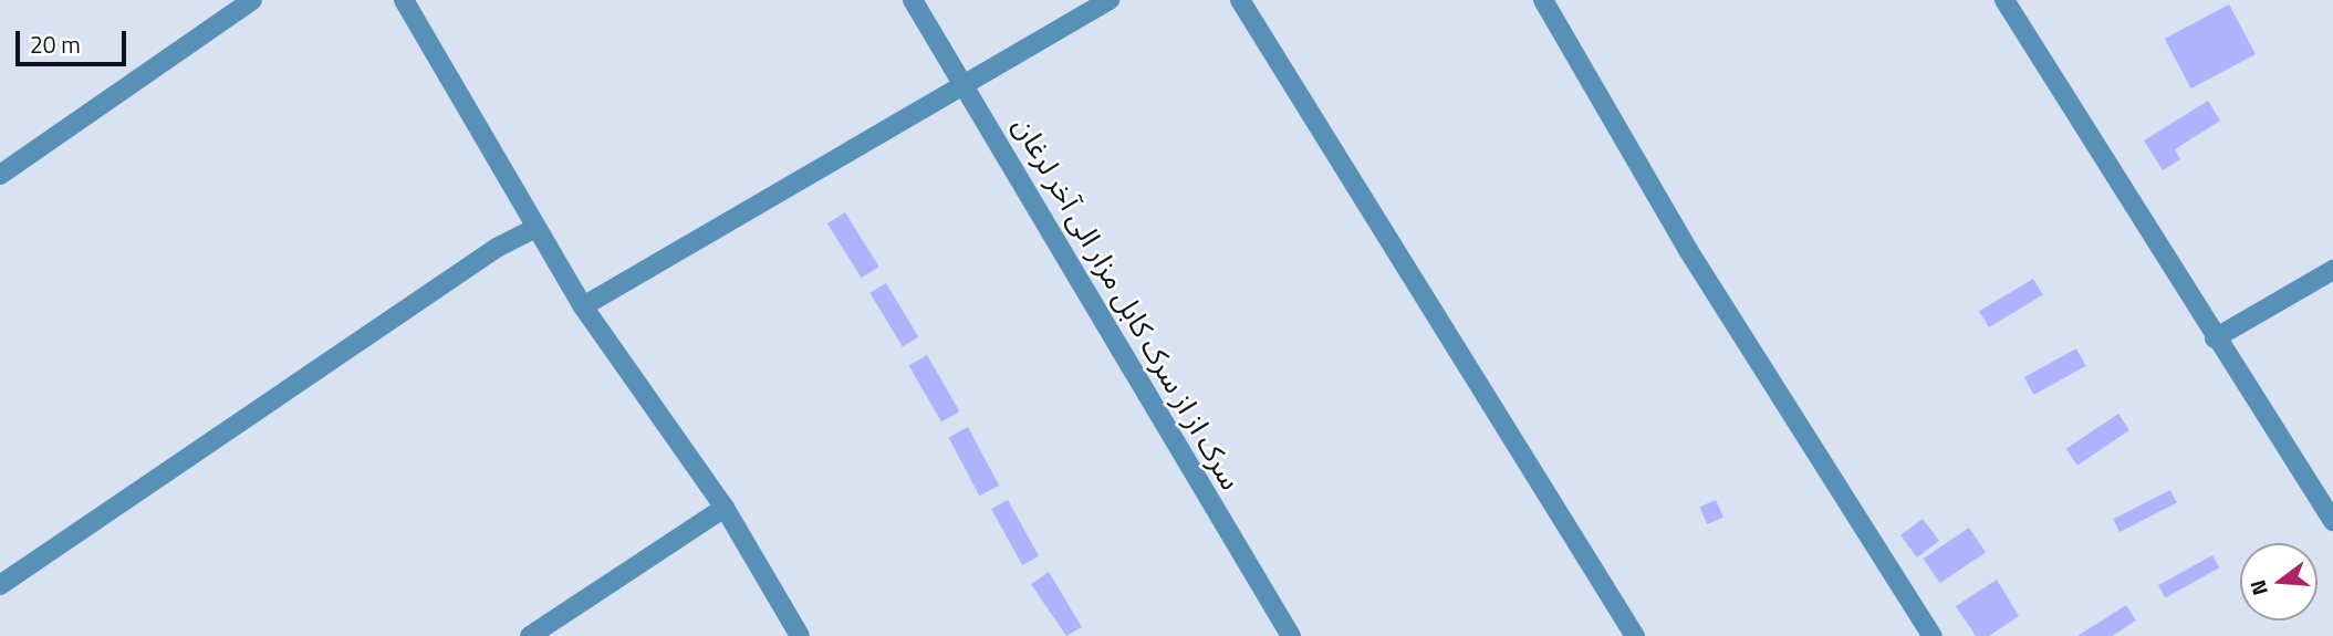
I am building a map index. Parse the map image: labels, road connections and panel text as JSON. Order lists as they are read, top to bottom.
{
  "streets": {
    "street": ["سرک از از سرک کابل مزار الی آخر لرغان"]
  },
  "scale_bar": "20 m",
  "north": "left"
}
